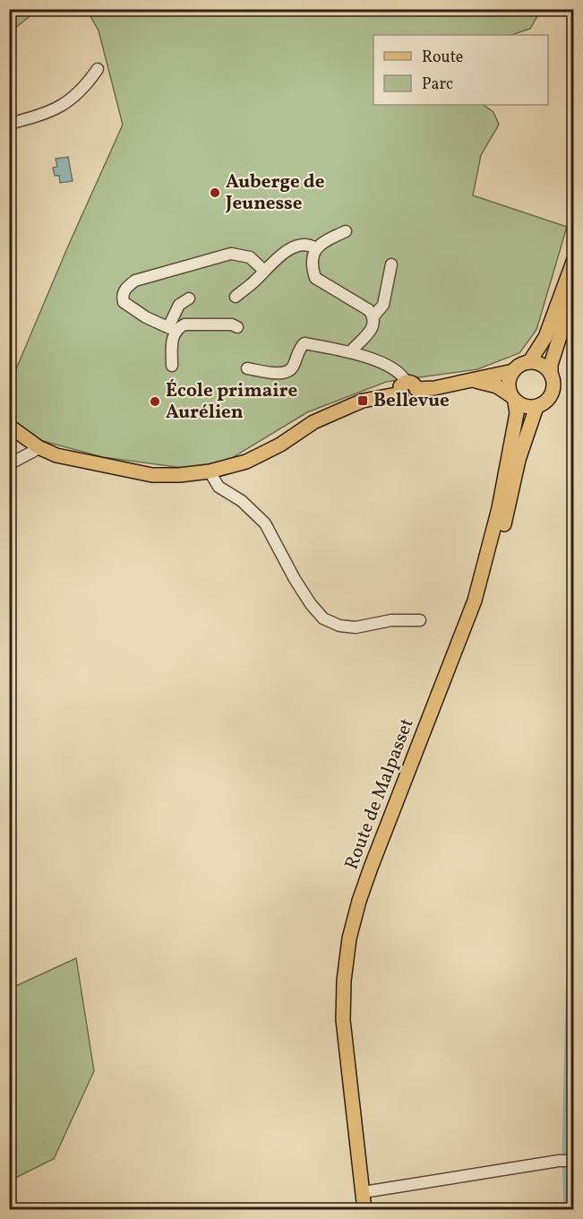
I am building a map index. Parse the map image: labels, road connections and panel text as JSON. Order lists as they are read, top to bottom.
{
  "streets": {
    "main road": ["Route de Malpasset"]
  },
  "places": {
    "other": ["Auberge de Jeunesse", "École primaire Aurélien"],
    "transit": ["Bellevue"]
  },
  "legend": ["Route", "Parc"]
}
